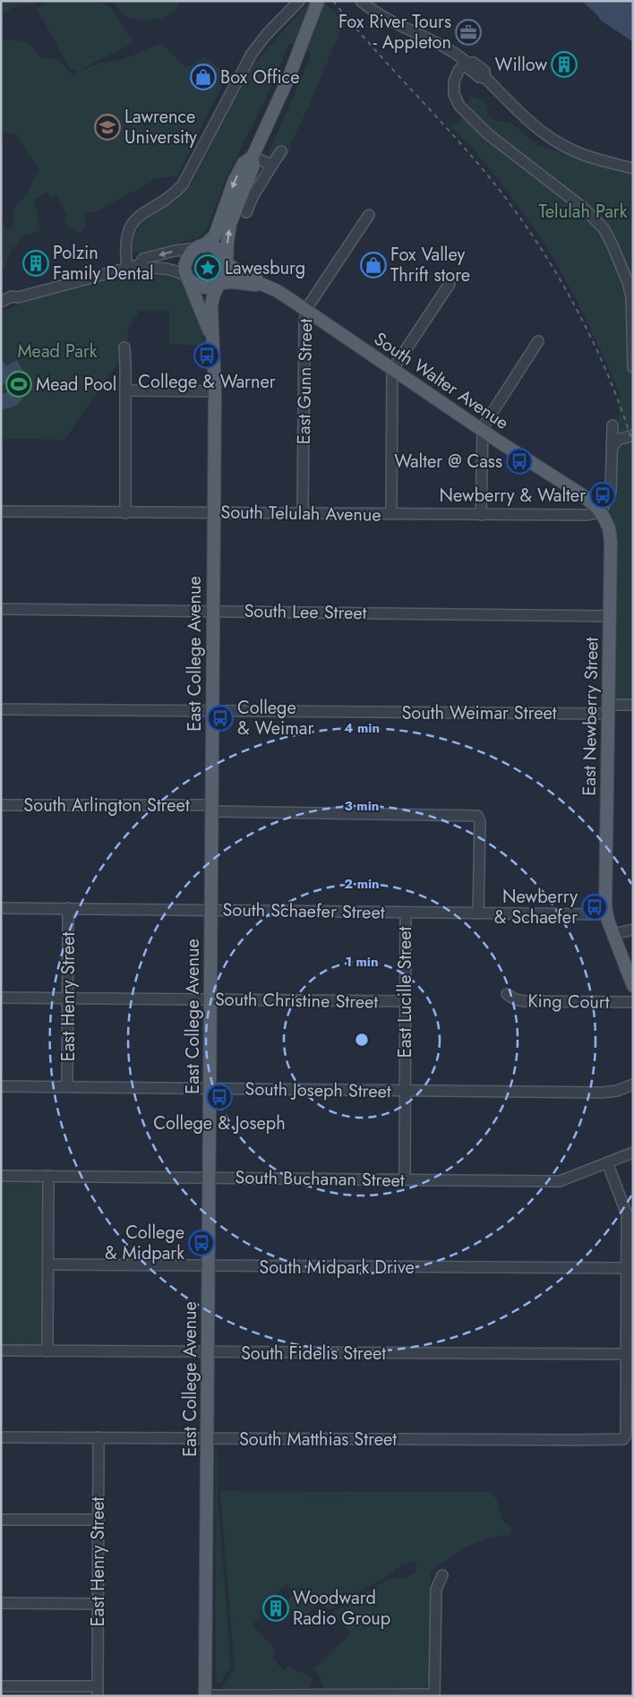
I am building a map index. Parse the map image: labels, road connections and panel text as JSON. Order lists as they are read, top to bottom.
{
  "streets": {
    "main road": ["South Walter Avenue", "East College Avenue", "East Newberry Street"],
    "street": [
      "East Gunn Street",
      "South Telulah Avenue",
      "South Lee Street",
      "South Weimar Street",
      "South Arlington Street",
      "South Schaefer Street",
      "East Lucille Street",
      "East Henry Street",
      "South Christine Street",
      "King Court",
      "South Joseph Street",
      "South Buchanan Street",
      "South Midpark Drive",
      "South Fidelis Street",
      "South Matthias Street"
    ]
  },
  "crossings": [
    ["South Walter Avenue", "East Gunn Street"],
    ["South Walter Avenue", "South Telulah Avenue"],
    ["South Walter Avenue", "East College Avenue"],
    ["South Walter Avenue", "East Newberry Street"],
    ["East Gunn Street", "South Telulah Avenue"],
    ["South Telulah Avenue", "East College Avenue"],
    ["South Telulah Avenue", "East Newberry Street"],
    ["South Lee Street", "East College Avenue"],
    ["South Lee Street", "East Newberry Street"],
    ["East College Avenue", "South Weimar Street"],
    ["East College Avenue", "South Arlington Street"],
    ["East College Avenue", "South Schaefer Street"],
    ["East College Avenue", "South Christine Street"],
    ["East College Avenue", "South Joseph Street"],
    ["East College Avenue", "South Buchanan Street"],
    ["East College Avenue", "South Midpark Drive"],
    ["East College Avenue", "South Fidelis Street"],
    ["East College Avenue", "South Matthias Street"],
    ["South Weimar Street", "East Newberry Street"],
    ["East Newberry Street", "South Schaefer Street"],
    ["South Arlington Street", "South Schaefer Street"],
    ["South Schaefer Street", "East Lucille Street"],
    ["South Schaefer Street", "East Henry Street"],
    ["East Lucille Street", "South Christine Street"],
    ["East Lucille Street", "South Joseph Street"],
    ["East Lucille Street", "South Buchanan Street"],
    ["East Henry Street", "South Christine Street"],
    ["East Henry Street", "South Joseph Street"],
    ["East Henry Street", "South Matthias Street"]
  ],
  "parks": ["Telulah Park", "Mead Park"],
  "places": {
    "office": ["Fox River Tours - Appleton"],
    "building": ["Willow", "Polzin Family Dental", "Woodward Radio Group"],
    "shop": ["Box Office", "Fox Valley Thrift store"],
    "school or university": ["Lawrence University"],
    "place": ["Lawesburg"],
    "bus stop": [
      "College & Warner",
      "Walter @ Cass",
      "Newberry & Walter",
      "College & Weimar",
      "Newberry & Schaefer",
      "College & Joseph",
      "College & Midpark"
    ],
    "sports": ["Mead Pool"]
  },
  "rings": [
    "4 min",
    "3 min",
    "2 min",
    "1 min"
  ]
}
